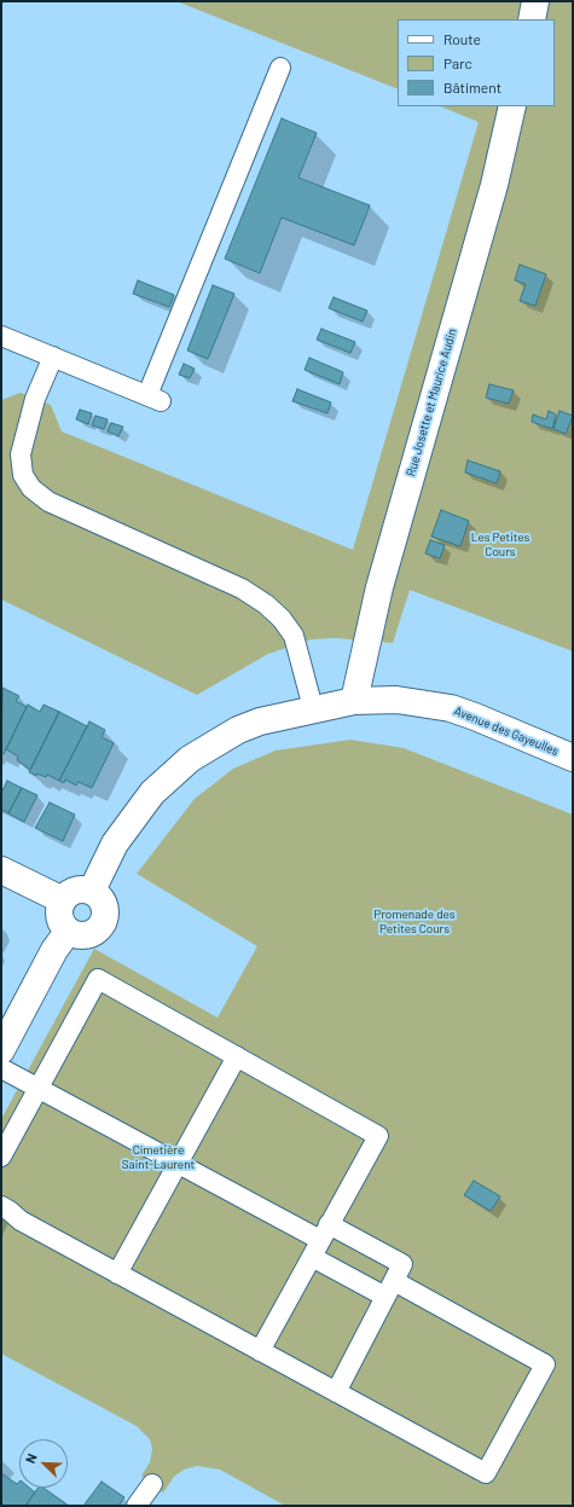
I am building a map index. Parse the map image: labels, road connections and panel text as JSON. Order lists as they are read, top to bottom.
{
  "streets": {
    "street": ["Rue Josette et Maurice Audin", "Avenue des Gayeulles"]
  },
  "crossings": [
    ["Rue Josette et Maurice Audin", "Avenue des Gayeulles"]
  ],
  "parks": ["Les Petites Cours", "Promenade des Petites Cours", "Cimetière Saint-Laurent"],
  "legend": ["Route", "Parc", "Bâtiment"],
  "north": "top left"
}
